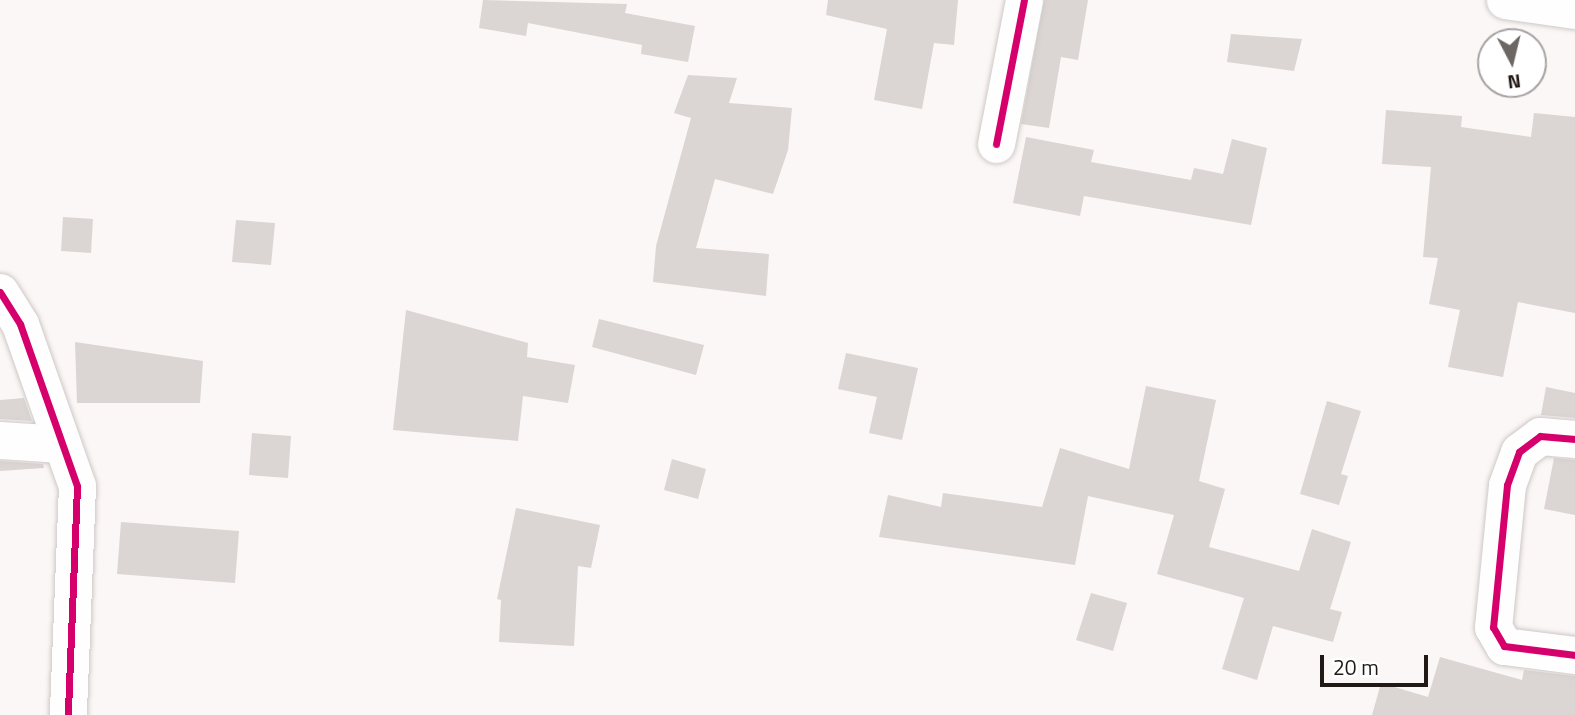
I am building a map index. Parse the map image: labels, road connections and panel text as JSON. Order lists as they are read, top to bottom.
{
  "scale_bar": "20 m",
  "north": "bottom"
}
